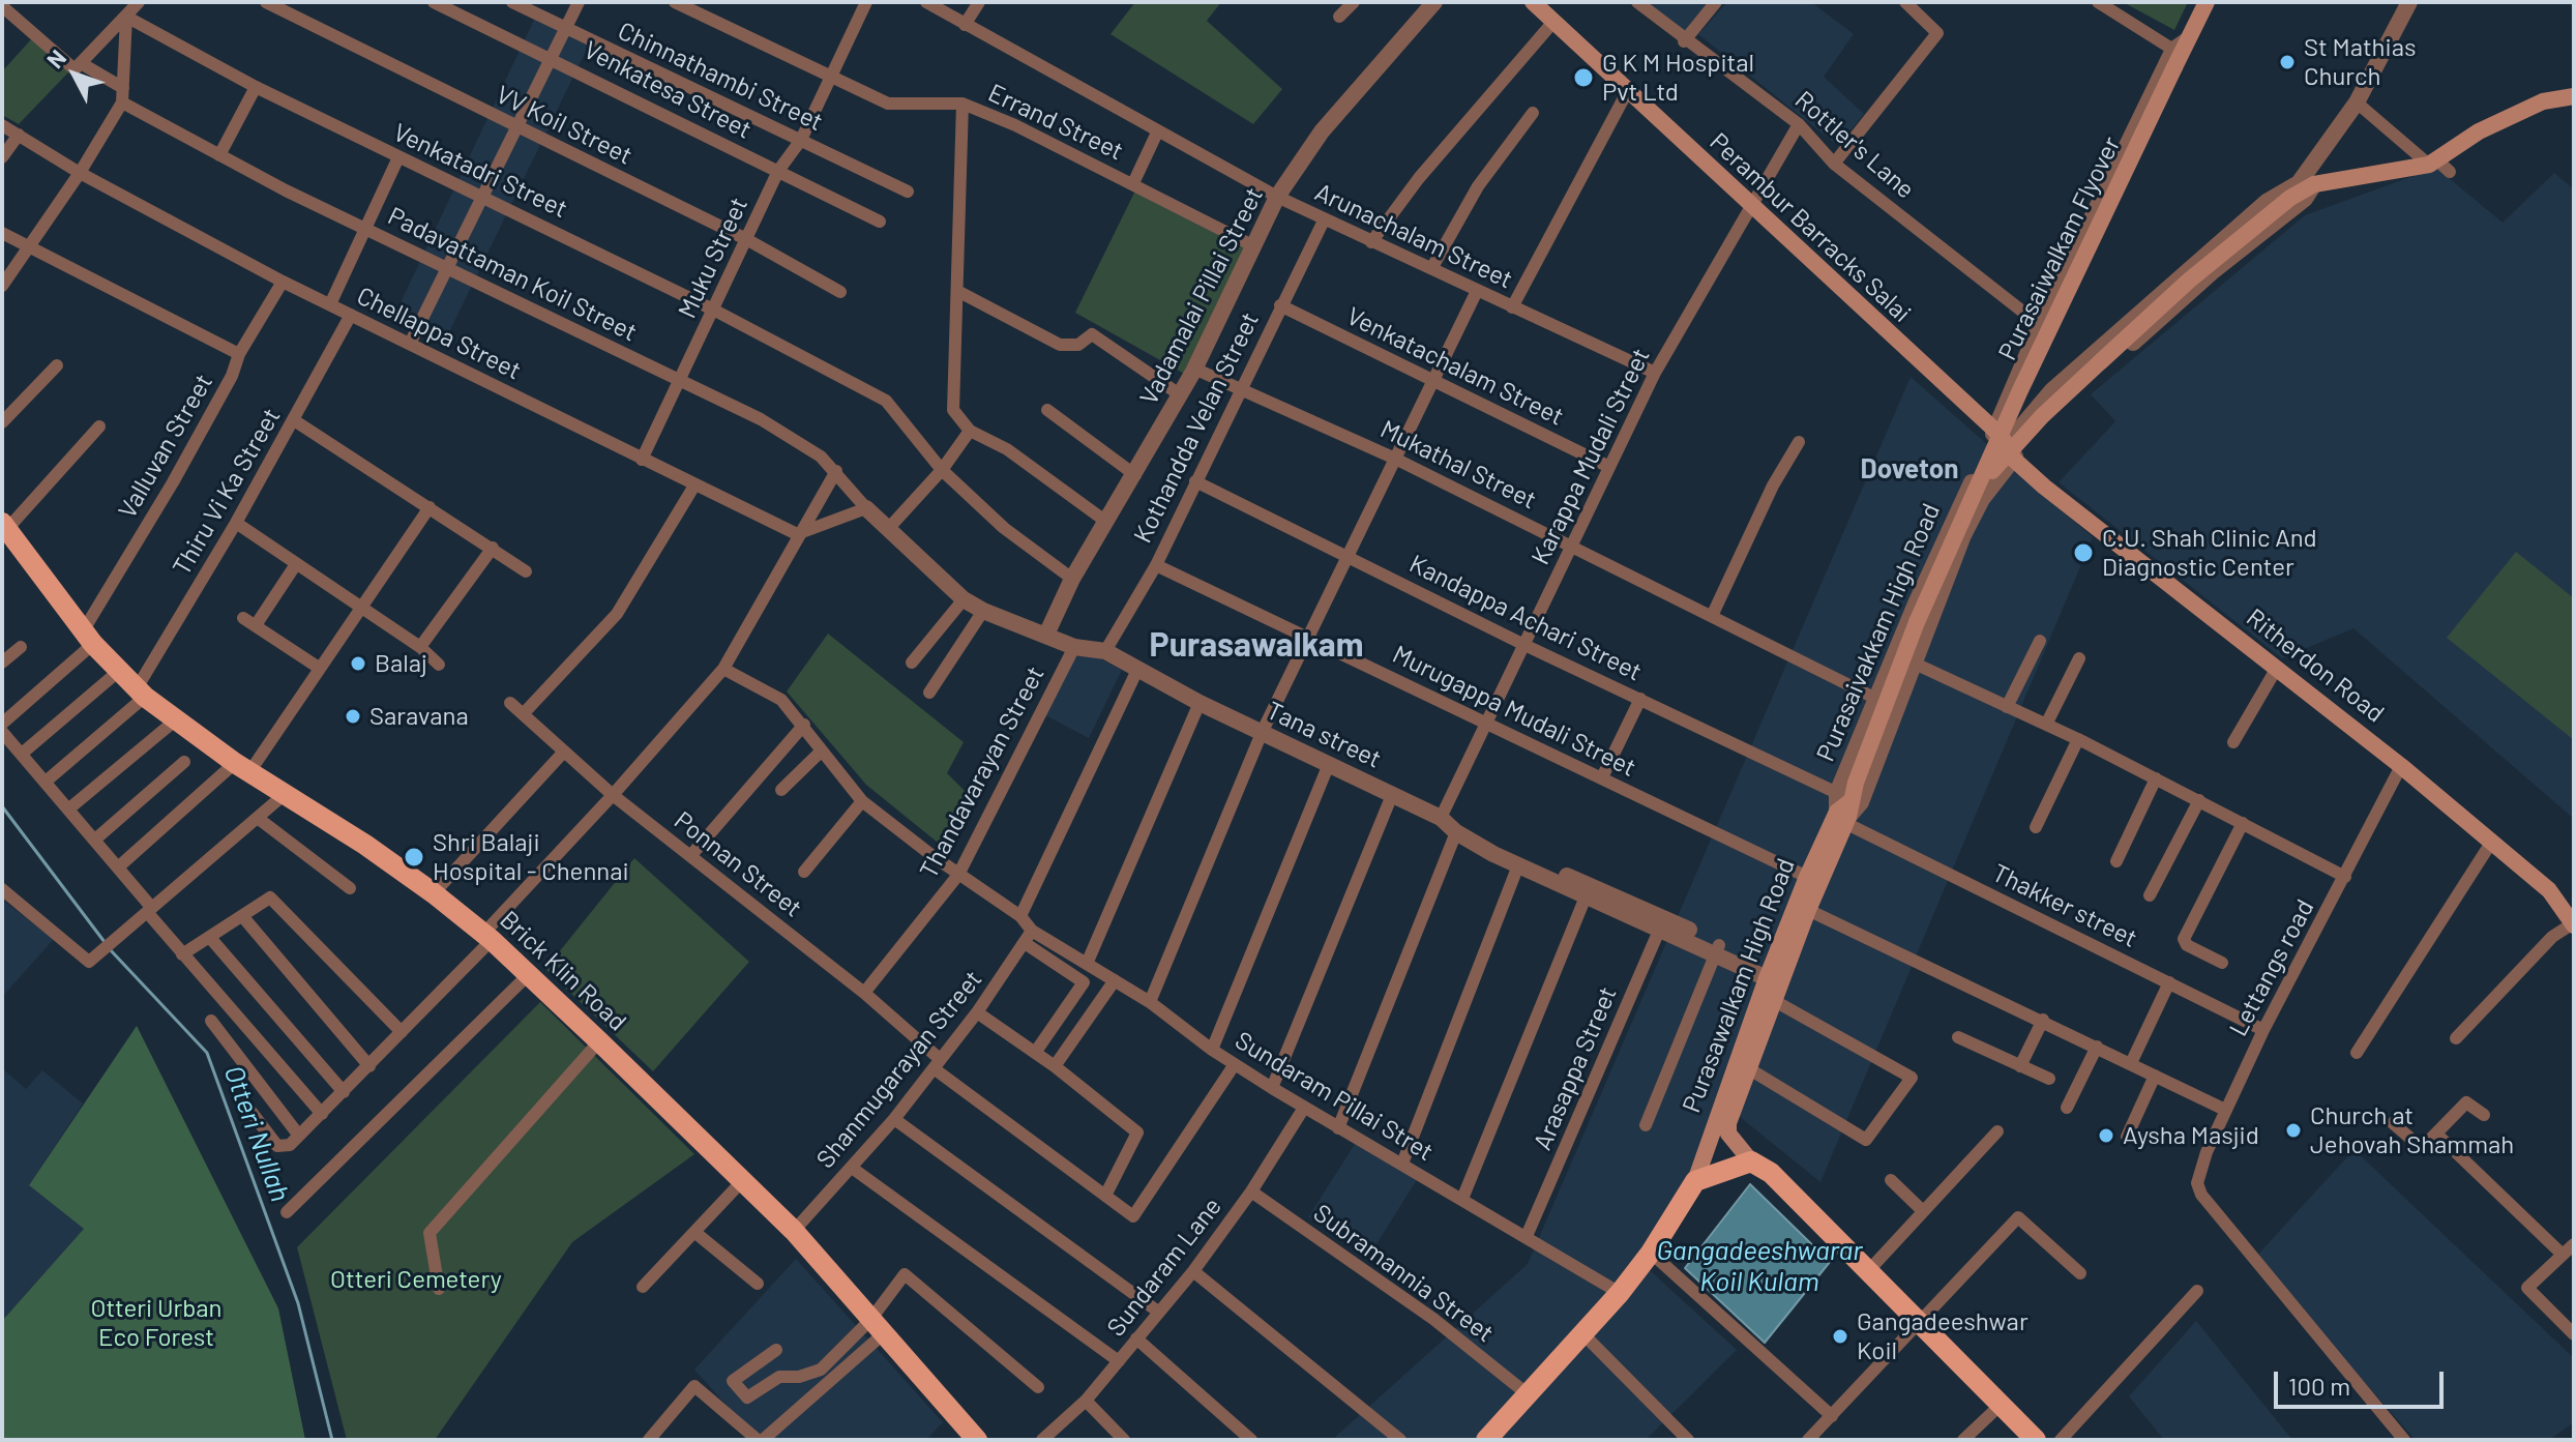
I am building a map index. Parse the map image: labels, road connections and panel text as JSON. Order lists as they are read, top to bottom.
{
  "streets": {
    "main road": [
      "Perambur Barracks Salai",
      "Purasaiwalkam Flyover",
      "Ritherdon Road",
      "Brick Klin Road",
      "Purasawalkam High Road"
    ],
    "street": [
      "Chinnathambi Street",
      "Venkatesa Street",
      "Errand Street",
      "VV Koil Street",
      "Rottler's Lane",
      "Venkatadri Street",
      "Arunachalam Street",
      "Muku Street",
      "Padavattaman Koil Street",
      "Vadamalai Pillai Street",
      "Chellappa Street",
      "Venkatachalam Street",
      "Kothandda Velan Street",
      "Valluvan Street",
      "Karappa Mudali Street",
      "Mukathal Street",
      "Thiru Vi Ka Street",
      "Kandappa Achari Street",
      "Purasaivakkam High Road",
      "Murugappa Mudali Street",
      "Tana street",
      "Thandavarayan Street",
      "Ponnan Street",
      "Thakker street",
      "Lettangs road",
      "Arasappa Street",
      "Shanmugarayan Street",
      "Sundaram Pillai Stret",
      "Sundaram Lane",
      "Subramannia Street"
    ]
  },
  "crossings": [
    ["Chinnathambi Street", "Muku Street"],
    ["Venkatesa Street", "Muku Street"],
    ["Errand Street", "Muku Street"],
    ["Errand Street", "Vadamalai Pillai Street"],
    ["VV Koil Street", "Muku Street"],
    ["Rottler's Lane", "Karappa Mudali Street"],
    ["Venkatadri Street", "Muku Street"],
    ["Venkatadri Street", "Vadamalai Pillai Street"],
    ["Perambur Barracks Salai", "Karappa Mudali Street"],
    ["Perambur Barracks Salai", "Purasaivakkam High Road"],
    ["Perambur Barracks Salai", "Ritherdon Road"],
    ["Arunachalam Street", "Vadamalai Pillai Street"],
    ["Arunachalam Street", "Kothandda Velan Street"],
    ["Arunachalam Street", "Karappa Mudali Street"],
    ["Purasaiwalkam Flyover", "Kandappa Achari Street"],
    ["Purasaiwalkam Flyover", "Purasaivakkam High Road"],
    ["Purasaiwalkam Flyover", "Thakker street"],
    ["Purasaiwalkam Flyover", "Purasawalkam High Road"],
    ["Muku Street", "Padavattaman Koil Street"],
    ["Muku Street", "Chellappa Street"],
    ["Padavattaman Koil Street", "Tana street"],
    ["Vadamalai Pillai Street", "Mukathal Street"],
    ["Vadamalai Pillai Street", "Tana street"],
    ["Chellappa Street", "Valluvan Street"],
    ["Chellappa Street", "Thiru Vi Ka Street"],
    ["Venkatachalam Street", "Kothandda Velan Street"],
    ["Venkatachalam Street", "Karappa Mudali Street"],
    ["Kothandda Velan Street", "Mukathal Street"],
    ["Kothandda Velan Street", "Kandappa Achari Street"],
    ["Kothandda Velan Street", "Murugappa Mudali Street"],
    ["Kothandda Velan Street", "Tana street"],
    ["Valluvan Street", "Brick Klin Road"],
    ["Karappa Mudali Street", "Mukathal Street"],
    ["Karappa Mudali Street", "Kandappa Achari Street"],
    ["Karappa Mudali Street", "Murugappa Mudali Street"],
    ["Karappa Mudali Street", "Tana street"],
    ["Mukathal Street", "Purasaivakkam High Road"],
    ["Thiru Vi Ka Street", "Brick Klin Road"],
    ["Kandappa Achari Street", "Purasaivakkam High Road"],
    ["Kandappa Achari Street", "Thakker street"],
    ["Kandappa Achari Street", "Purasawalkam High Road"],
    ["Purasaivakkam High Road", "Ritherdon Road"],
    ["Purasaivakkam High Road", "Thakker street"],
    ["Purasaivakkam High Road", "Purasawalkam High Road"],
    ["Ritherdon Road", "Lettangs road"],
    ["Murugappa Mudali Street", "Purasawalkam High Road"],
    ["Tana street", "Thandavarayan Street"],
    ["Thandavarayan Street", "Ponnan Street"],
    ["Ponnan Street", "Shanmugarayan Street"],
    ["Ponnan Street", "Sundaram Pillai Stret"],
    ["Thakker street", "Lettangs road"],
    ["Thakker street", "Purasawalkam High Road"],
    ["Brick Klin Road", "Shanmugarayan Street"],
    ["Purasawalkam High Road", "Sundaram Pillai Stret"],
    ["Purasawalkam High Road", "Subramannia Street"],
    ["Arasappa Street", "Sundaram Pillai Stret"],
    ["Shanmugarayan Street", "Sundaram Pillai Stret"],
    ["Sundaram Pillai Stret", "Sundaram Lane"],
    ["Sundaram Lane", "Subramannia Street"]
  ],
  "districts": ["Doveton", "Purasawalkam"],
  "water": ["Otteri Nullah", "Gangadeeshwarar Koil Kulam"],
  "parks": ["Otteri Cemetery", "Otteri Urban Eco Forest"],
  "places": [
    "St Mathias Church",
    "G K M Hospital Pvt Ltd",
    "C.U. Shah Clinic And Diagnostic Center",
    "Balaj",
    "Saravana",
    "Shri Balaji Hospital - Chennai",
    "Church at Jehovah Shammah",
    "Aysha Masjid",
    "Gangadeeshwar Koil"
  ],
  "scale_bar": "100 m",
  "north": "top left"
}
